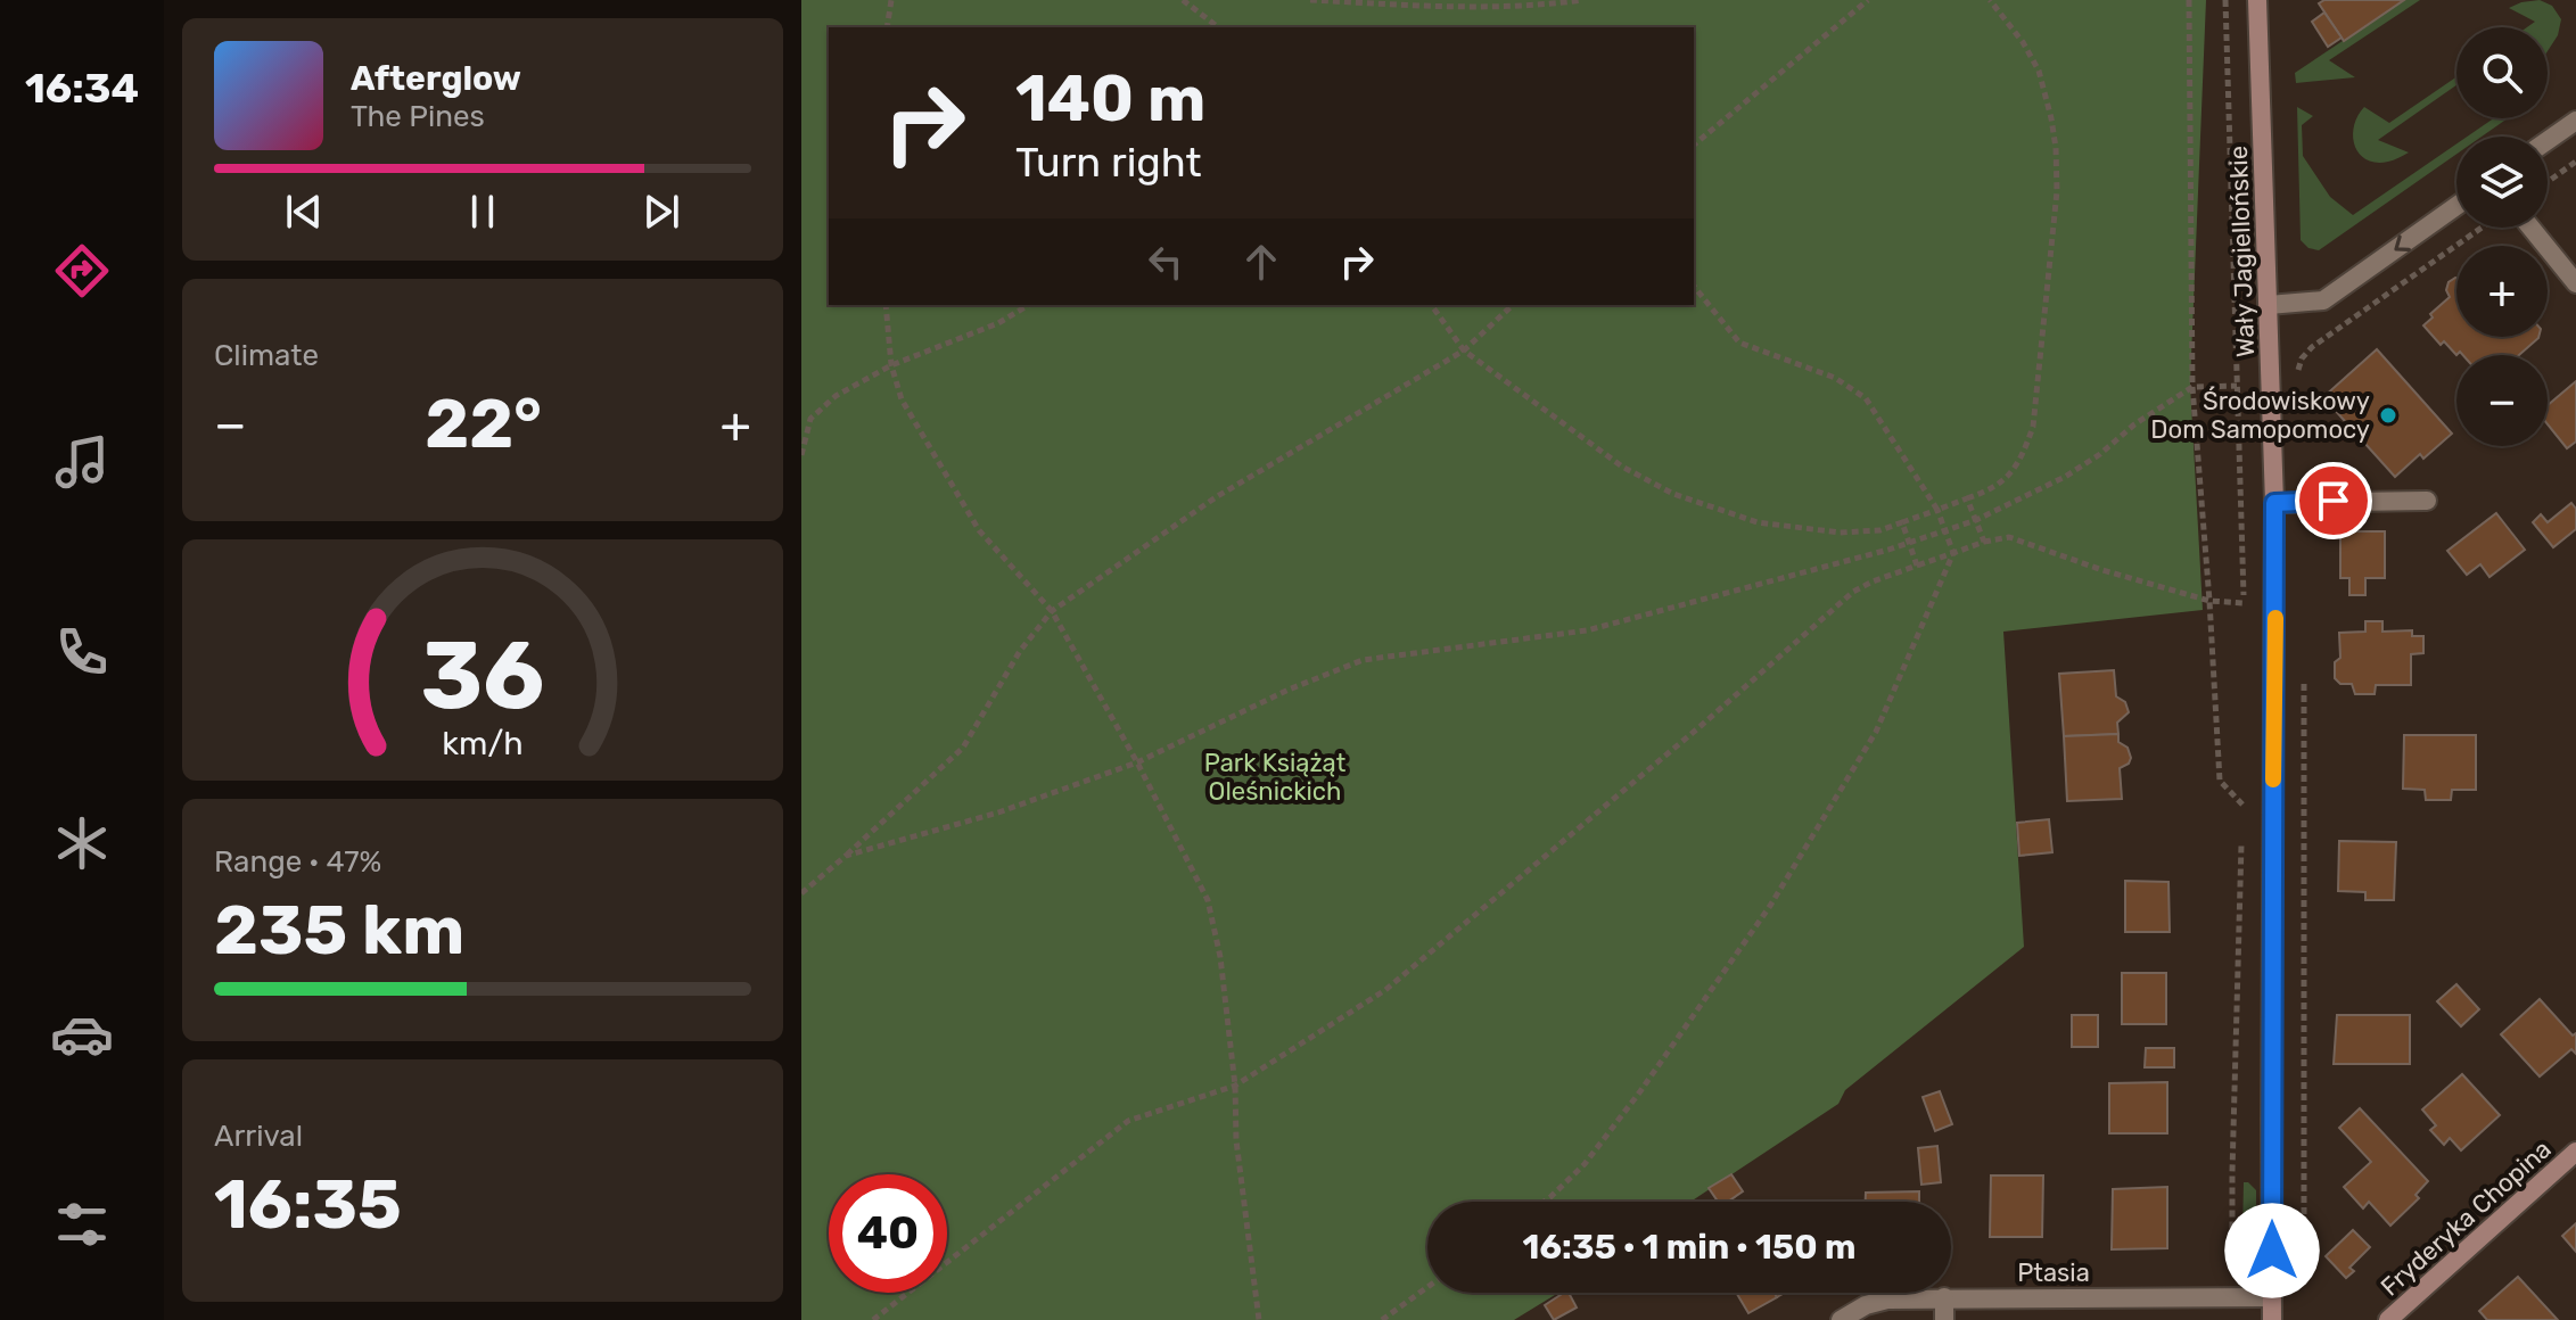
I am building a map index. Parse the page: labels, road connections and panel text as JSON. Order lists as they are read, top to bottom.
{
  "streets": {
    "street": ["Wały Jagiellońskie", "Fryderyka Chopina", "Ptasia"]
  },
  "crossings": [
    ["Wały Jagiellońskie", "Ptasia"]
  ],
  "parks": ["Park Książąt Oleśnickich"],
  "places": ["Środowiskowy Dom Samopomocy"],
  "page": {
    "tabs": "16:34",
    "map_buttons": ["+", "−"],
    "turn": ["140 m", "Turn right"],
    "song": ["Afterglow", "The Pines"],
    "tile": [
      "Climate",
      ["Range · 47%", "235 km"],
      ["Arrival", "16:35"]
    ],
    "heat": ["−", "22°", "+"],
    "limit": "40",
    "trip": "16:35 · 1 min · 150 m",
    "gauge": ["36", "km/h"]
  }
}
